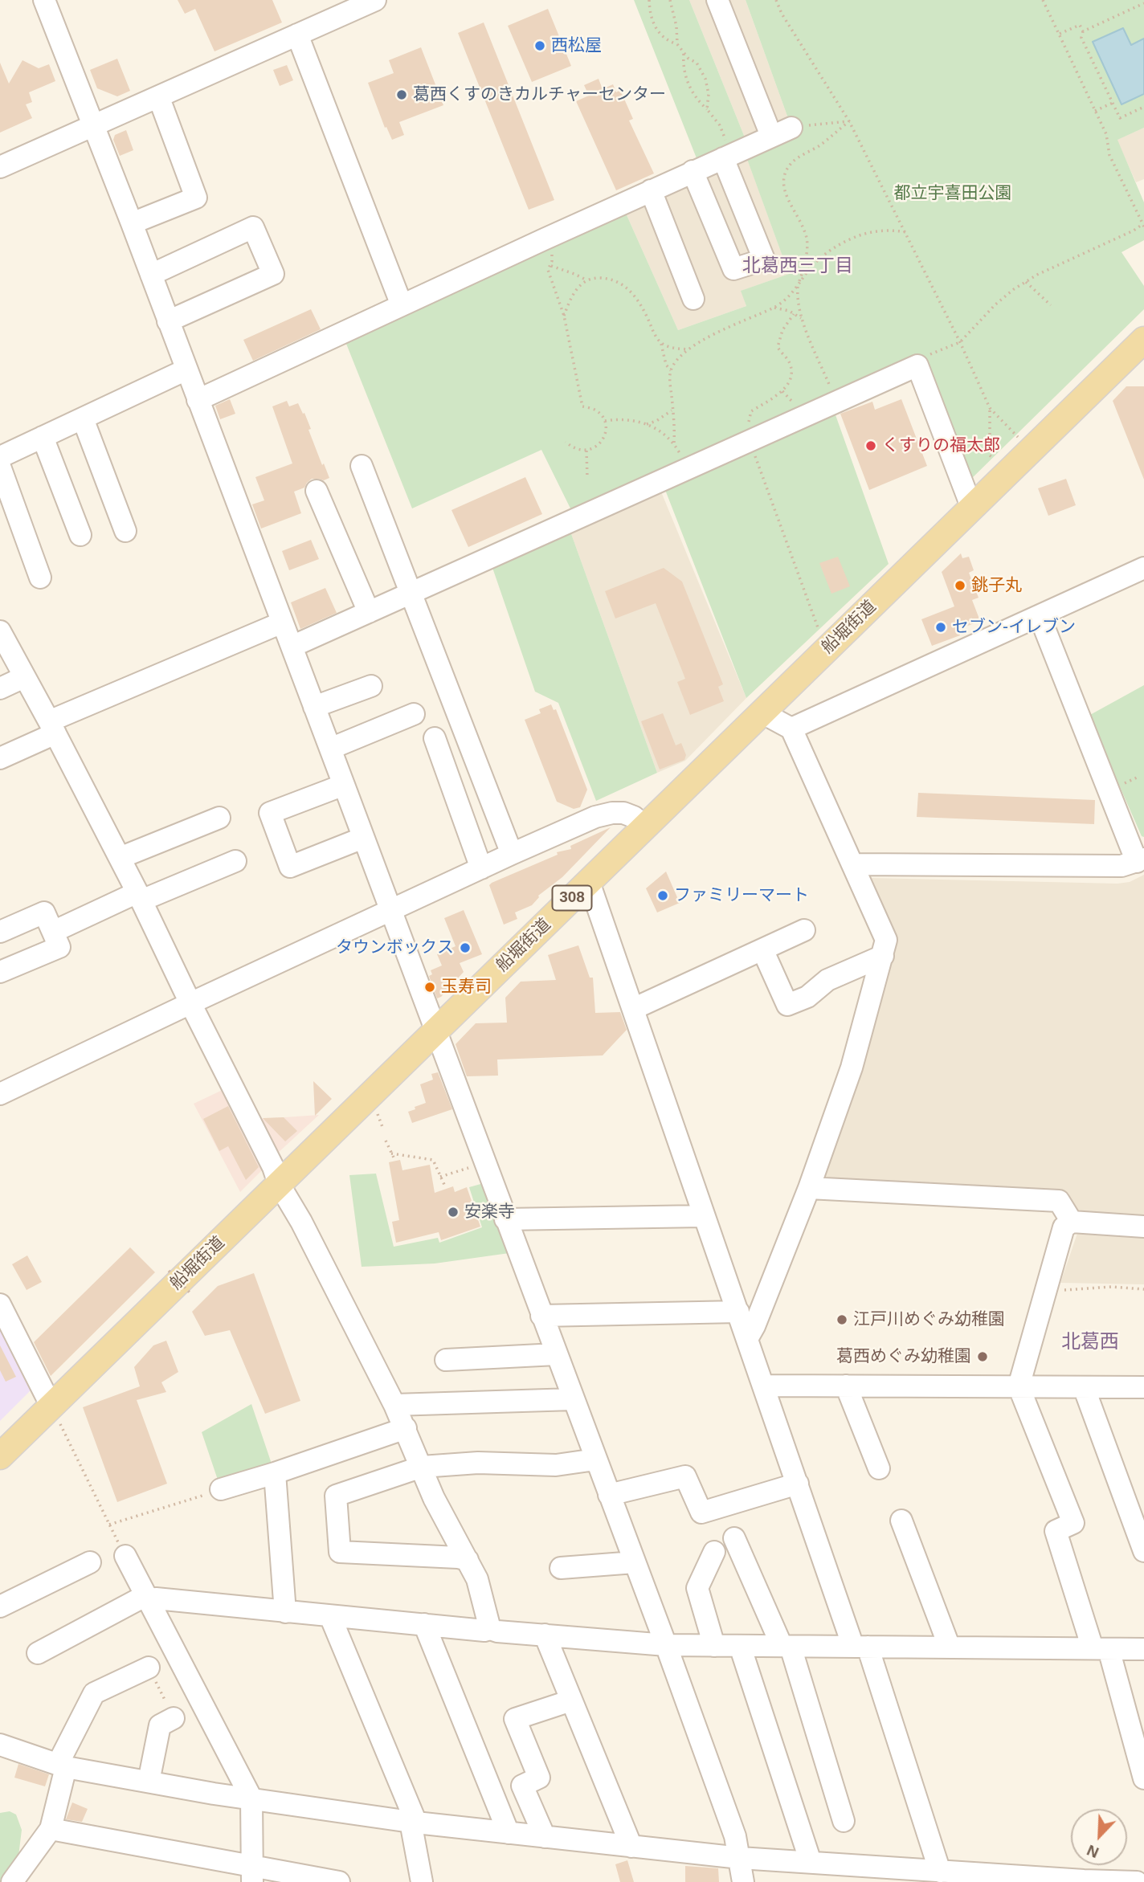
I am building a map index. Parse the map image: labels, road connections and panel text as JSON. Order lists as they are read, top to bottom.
{
  "streets": {
    "main road": ["船堀街道", "308"]
  },
  "districts": ["北葛西三丁目", "北葛西"],
  "parks": ["都立宇喜田公園"],
  "places": [
    "西松屋",
    "葛西くすのきカルチャーセンター",
    "くすりの福太郎",
    "銚子丸",
    "セブン-イレブン",
    "ファミリーマート",
    "タウンボックス",
    "玉寿司",
    "安楽寺",
    "江戸川めぐみ幼稚園",
    "葛西めぐみ幼稚園"
  ],
  "north": "bottom left"
}
